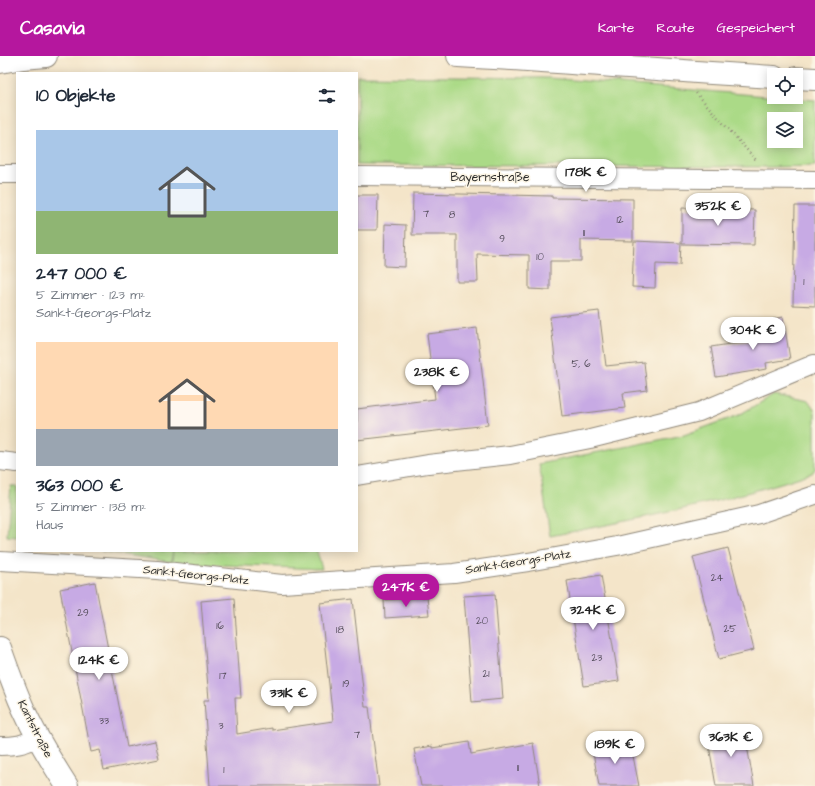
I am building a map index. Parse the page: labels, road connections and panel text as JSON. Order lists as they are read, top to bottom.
{
  "streets": {
    "street": ["Bayernstraße", "Sankt-Georgs-Platz", "Kantstraße"]
  },
  "house_numbers": [
    "7",
    "8",
    "12",
    "11",
    "9",
    "10",
    "1",
    "5, 6",
    "24",
    "29",
    "20",
    "16",
    "25",
    "18",
    "23",
    "21",
    "17",
    "19",
    "33",
    "3",
    "7",
    "11",
    "1"
  ],
  "page": {
    "header": "Casavia",
    "nav": ["Karte", "Route", "Gespeichert"],
    "heading": "10 Objekte",
    "list": [
      {
        "name": "247 000 €",
        "note": "5 Zimmer · 123 m² · Sankt-Georgs-Platz"
      },
      {
        "name": "363 000 €",
        "note": "5 Zimmer · 138 m² · Haus"
      }
    ],
    "price": [
      "178K €",
      "352K €",
      "304K €",
      "238K €",
      "247K €",
      "324K €",
      "124K €",
      "331K €",
      "363K €",
      "189K €"
    ]
  }
}
